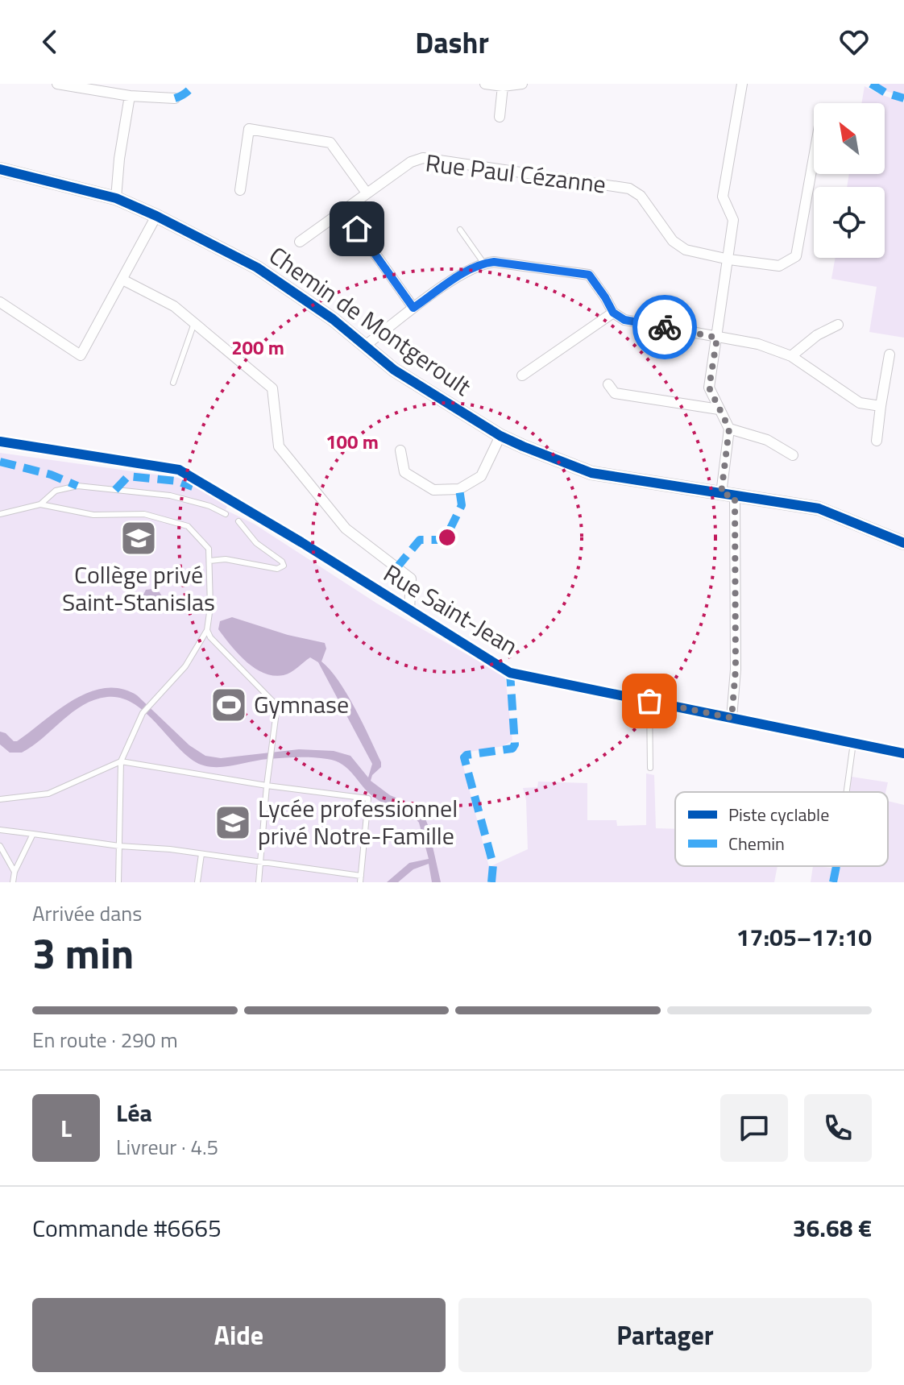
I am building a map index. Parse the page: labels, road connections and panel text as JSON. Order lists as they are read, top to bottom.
{
  "streets": {
    "street": ["Rue Paul Cézanne", "Chemin de Montgeroult", "Rue Saint-Jean"]
  },
  "places": {
    "school or university": ["Collège privé Saint-Stanislas", "Lycée professionnel privé Notre-Famille"],
    "sports": ["Gymnase"]
  },
  "legend": ["Piste cyclable", "Chemin"],
  "north": "top left",
  "page": {
    "header": "Dashr",
    "heading": ["3 min", "Arrivée dans", "17:05–17:10"],
    "panel": [
      "Léa",
      "Livreur · 4.5",
      "Commande #6665",
      "36.68 €"
    ],
    "bar": "En route · 290 m",
    "round": "L",
    "buttons": ["Aide", "Partager"]
  },
  "rings": ["200 m", "100 m"]
}
